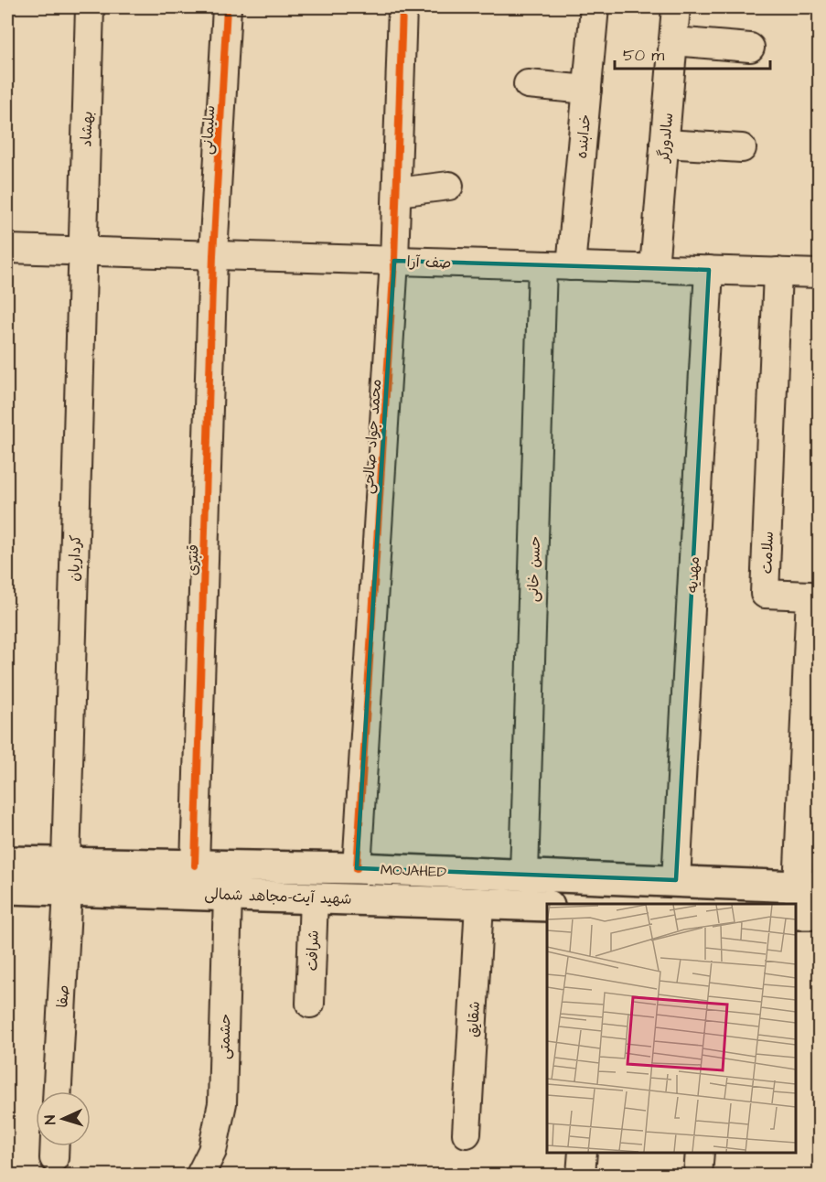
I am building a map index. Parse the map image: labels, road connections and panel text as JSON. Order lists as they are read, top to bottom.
{
  "streets": {
    "main road": ["MOJAHED", "شهید آیت-مجاهد شمالی"],
    "street": [
      "بهشاد",
      "سلیمانی",
      "خدابنده",
      "سالدورگر",
      "صف آرا",
      "محمد جواد صالحی",
      "سلامت",
      "کرداریان",
      "قنبری",
      "حسن خانی",
      "مهدیه",
      "شرافت",
      "صفا",
      "شقایق",
      "حشمتی"
    ]
  },
  "crossings": [
    ["بهشاد", "صف آرا"],
    ["بهشاد", "کرداریان"],
    ["سلیمانی", "صف آرا"],
    ["سلیمانی", "قنبری"],
    ["خدابنده", "صف آرا"],
    ["سالدورگر", "صف آرا"],
    ["صف آرا", "محمد جواد صالحی"],
    ["صف آرا", "سلامت"],
    ["صف آرا", "کرداریان"],
    ["صف آرا", "قنبری"],
    ["صف آرا", "حسن خانی"],
    ["صف آرا", "مهدیه"],
    ["محمد جواد صالحی", "MOJAHED"],
    ["سلامت", "MOJAHED"],
    ["کرداریان", "MOJAHED"],
    ["کرداریان", "شهید آیت-مجاهد شمالی"],
    ["کرداریان", "صفا"],
    ["قنبری", "MOJAHED"],
    ["حسن خانی", "MOJAHED"],
    ["مهدیه", "MOJAHED"],
    ["MOJAHED", "شهید آیت-مجاهد شمالی"],
    ["MOJAHED", "صفا"],
    ["شهید آیت-مجاهد شمالی", "شرافت"],
    ["شهید آیت-مجاهد شمالی", "صفا"],
    ["شهید آیت-مجاهد شمالی", "شقایق"],
    ["شهید آیت-مجاهد شمالی", "حشمتی"]
  ],
  "scale_bar": "50 m",
  "north": "left"
}
